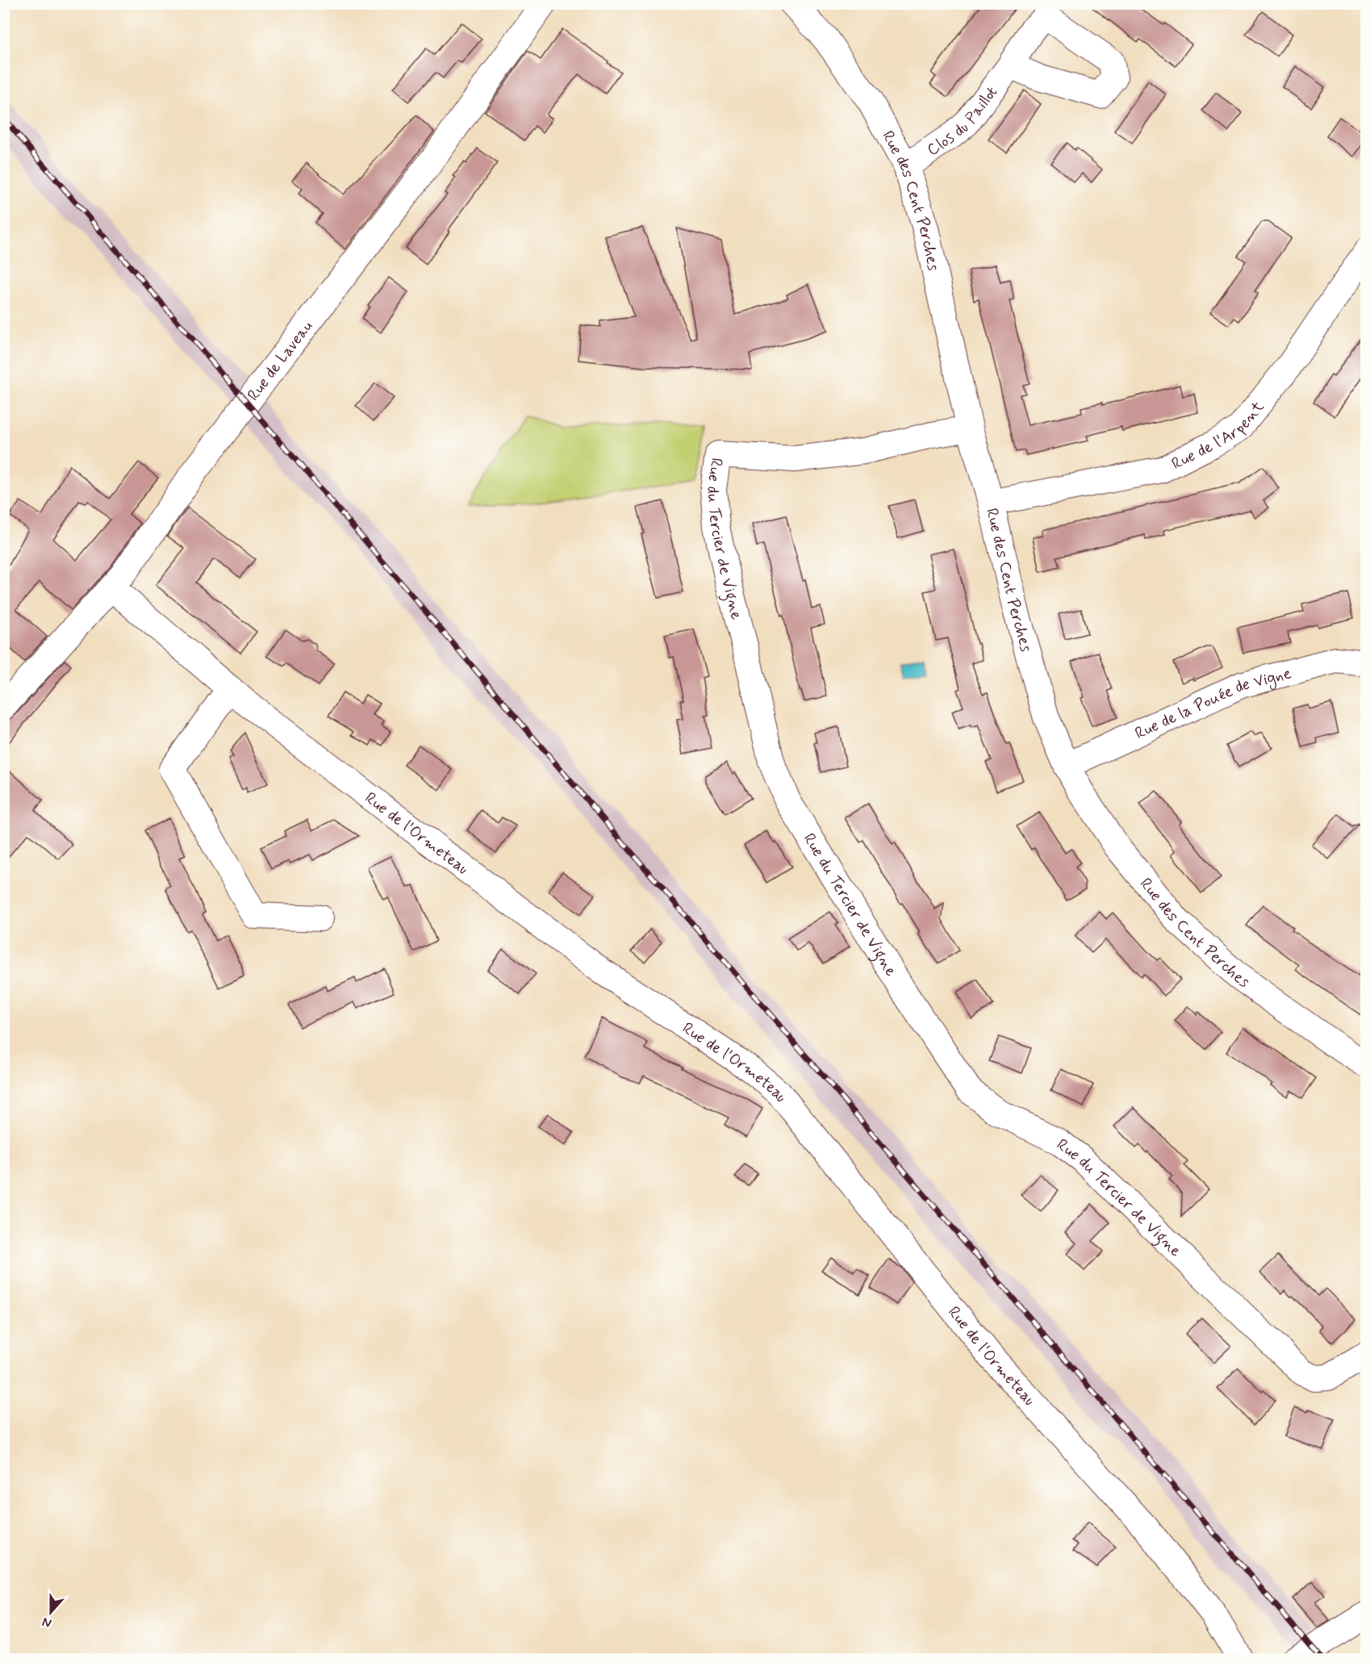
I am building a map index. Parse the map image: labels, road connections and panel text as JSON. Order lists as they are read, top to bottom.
{
  "streets": {
    "street": [
      "Clos du Paillot",
      "Rue des Cent Perches",
      "Rue de Laveau",
      "Rue de l'Arpent",
      "Rue du Tercier de Vigne",
      "Rue de la Pouée de Vigne",
      "Rue de l'Ormeteau"
    ]
  },
  "crossings": [
    ["Clos du Paillot", "Rue des Cent Perches"],
    ["Rue des Cent Perches", "Rue de l'Arpent"],
    ["Rue des Cent Perches", "Rue du Tercier de Vigne"],
    ["Rue des Cent Perches", "Rue de la Pouée de Vigne"],
    ["Rue de Laveau", "Rue de l'Ormeteau"]
  ],
  "north": "bottom"
}
